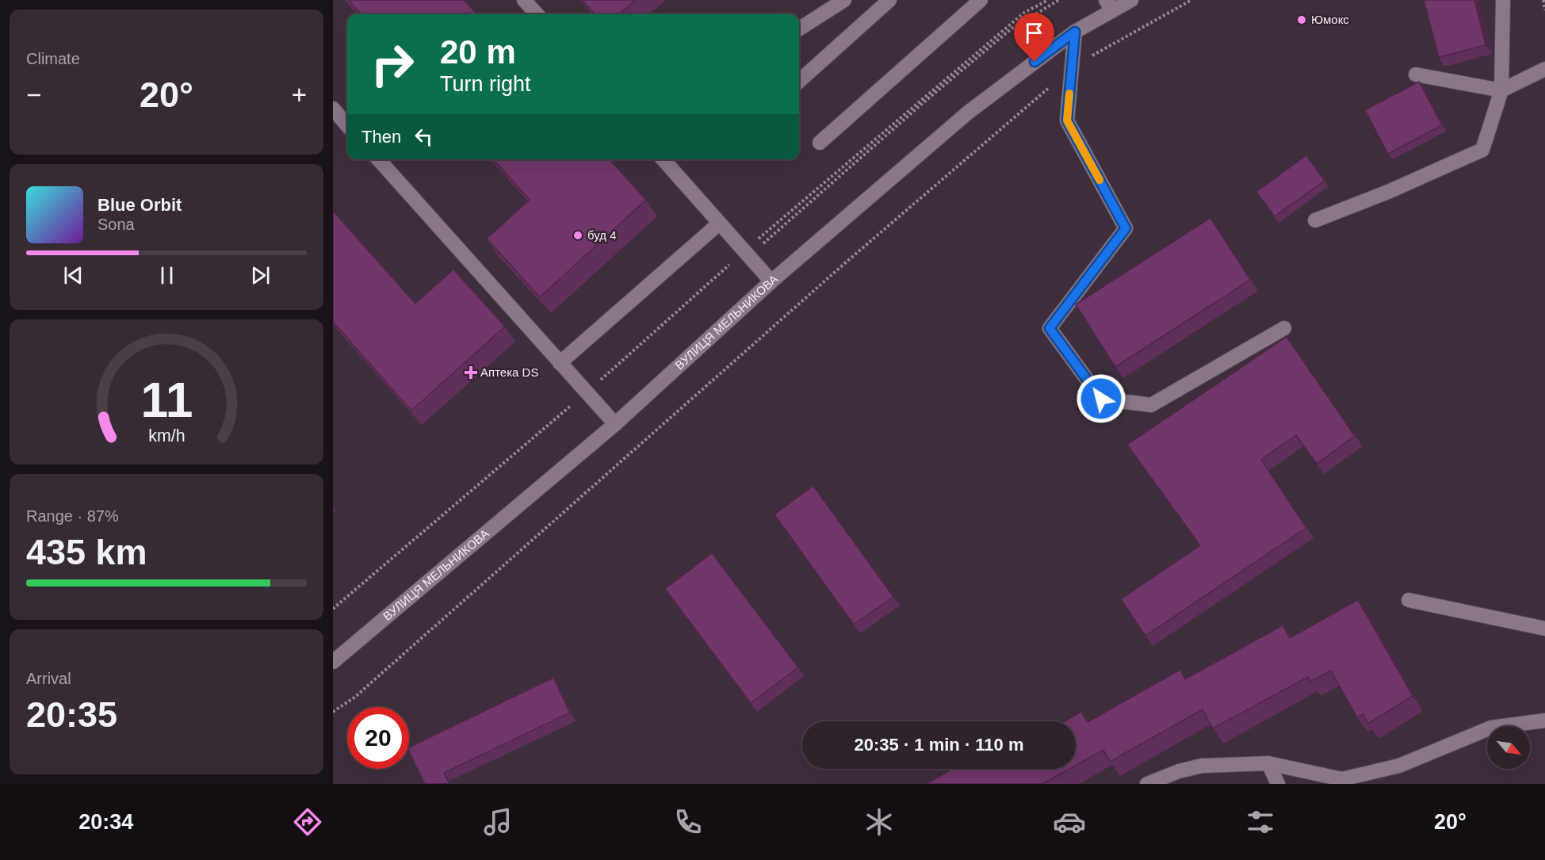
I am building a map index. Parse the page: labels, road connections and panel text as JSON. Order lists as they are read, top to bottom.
{
  "streets": {
    "street": ["ВУЛИЦЯ МЕЛЬНИКОВА"]
  },
  "places": {
    "other": ["Юмокс", "буд 4"],
    "health": ["Аптека DS"]
  },
  "north": "bottom right",
  "page": {
    "tile": [
      "Climate",
      ["Range · 87%", "435 km"],
      ["Arrival", "20:35"]
    ],
    "turn": ["20 m", "Turn right"],
    "heat": ["−", "20°", "+"],
    "then": "Then",
    "song": ["Blue Orbit", "Sona"],
    "limit": "20",
    "trip": "20:35 · 1 min · 110 m",
    "tabs": ["20:34", "20°"],
    "gauge": ["11", "km/h"]
  }
}
